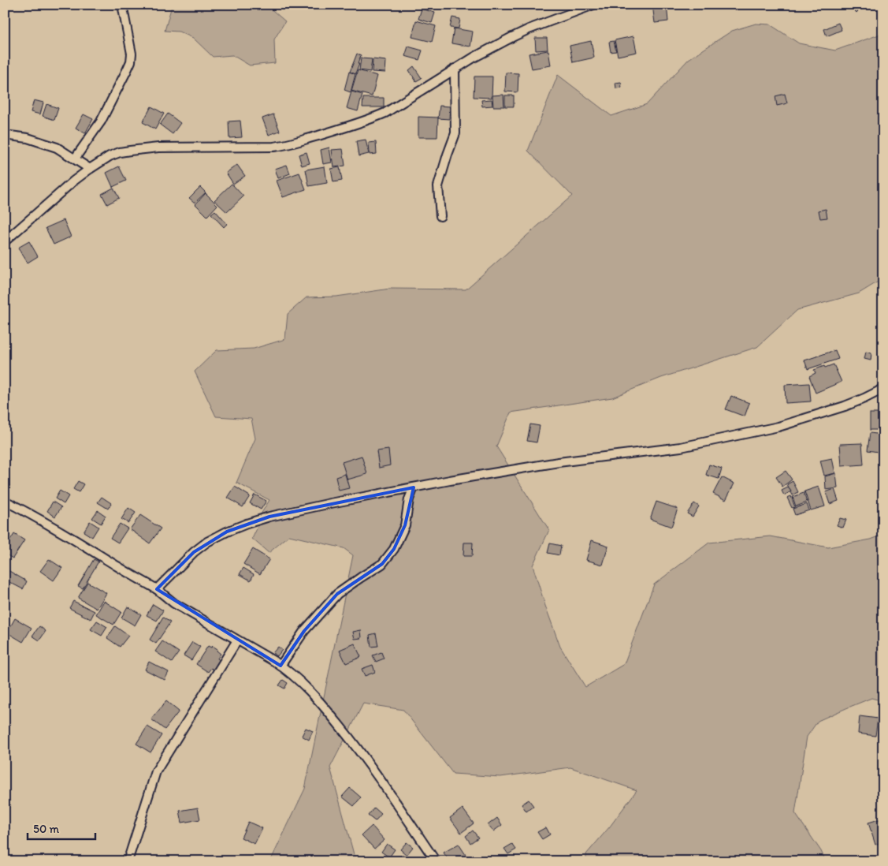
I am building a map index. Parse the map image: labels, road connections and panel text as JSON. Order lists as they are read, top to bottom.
{
  "scale_bar": "50 m"
}
